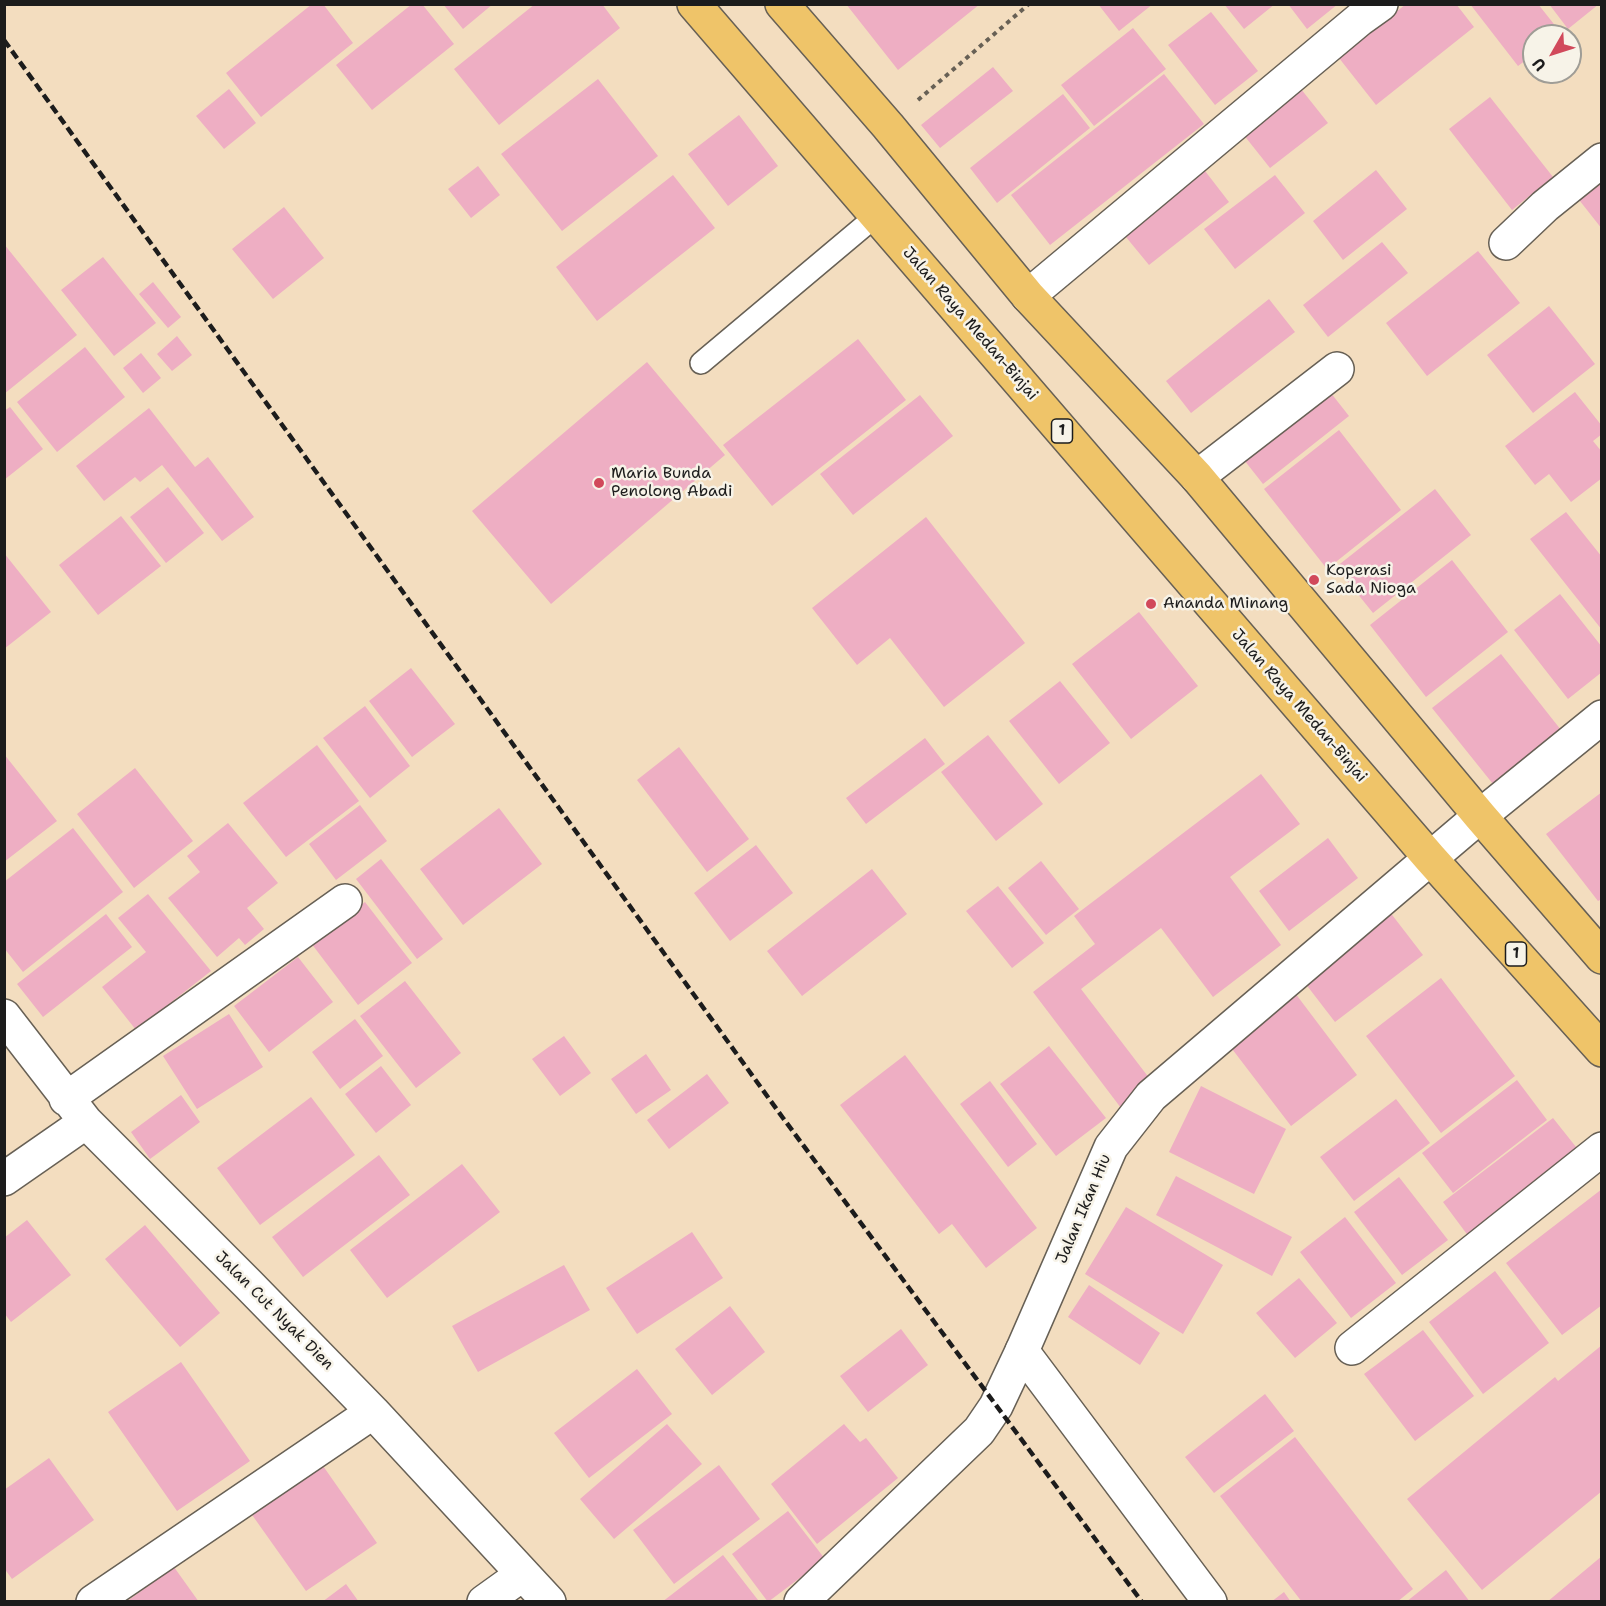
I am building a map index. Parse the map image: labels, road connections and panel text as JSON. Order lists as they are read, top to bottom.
{
  "streets": {
    "main road": ["Jalan Raya Medan-Binjai", "1"],
    "street": ["Jalan Ikan Hiu", "Jalan Cut Nyak Dien"]
  },
  "crossings": [
    ["Jalan Raya Medan-Binjai", "Jalan Ikan Hiu"]
  ],
  "places": ["Maria Bunda Penolong Abadi", "Koperasi Sada Nioga", "Ananda Minang"],
  "north": "bottom left"
}
